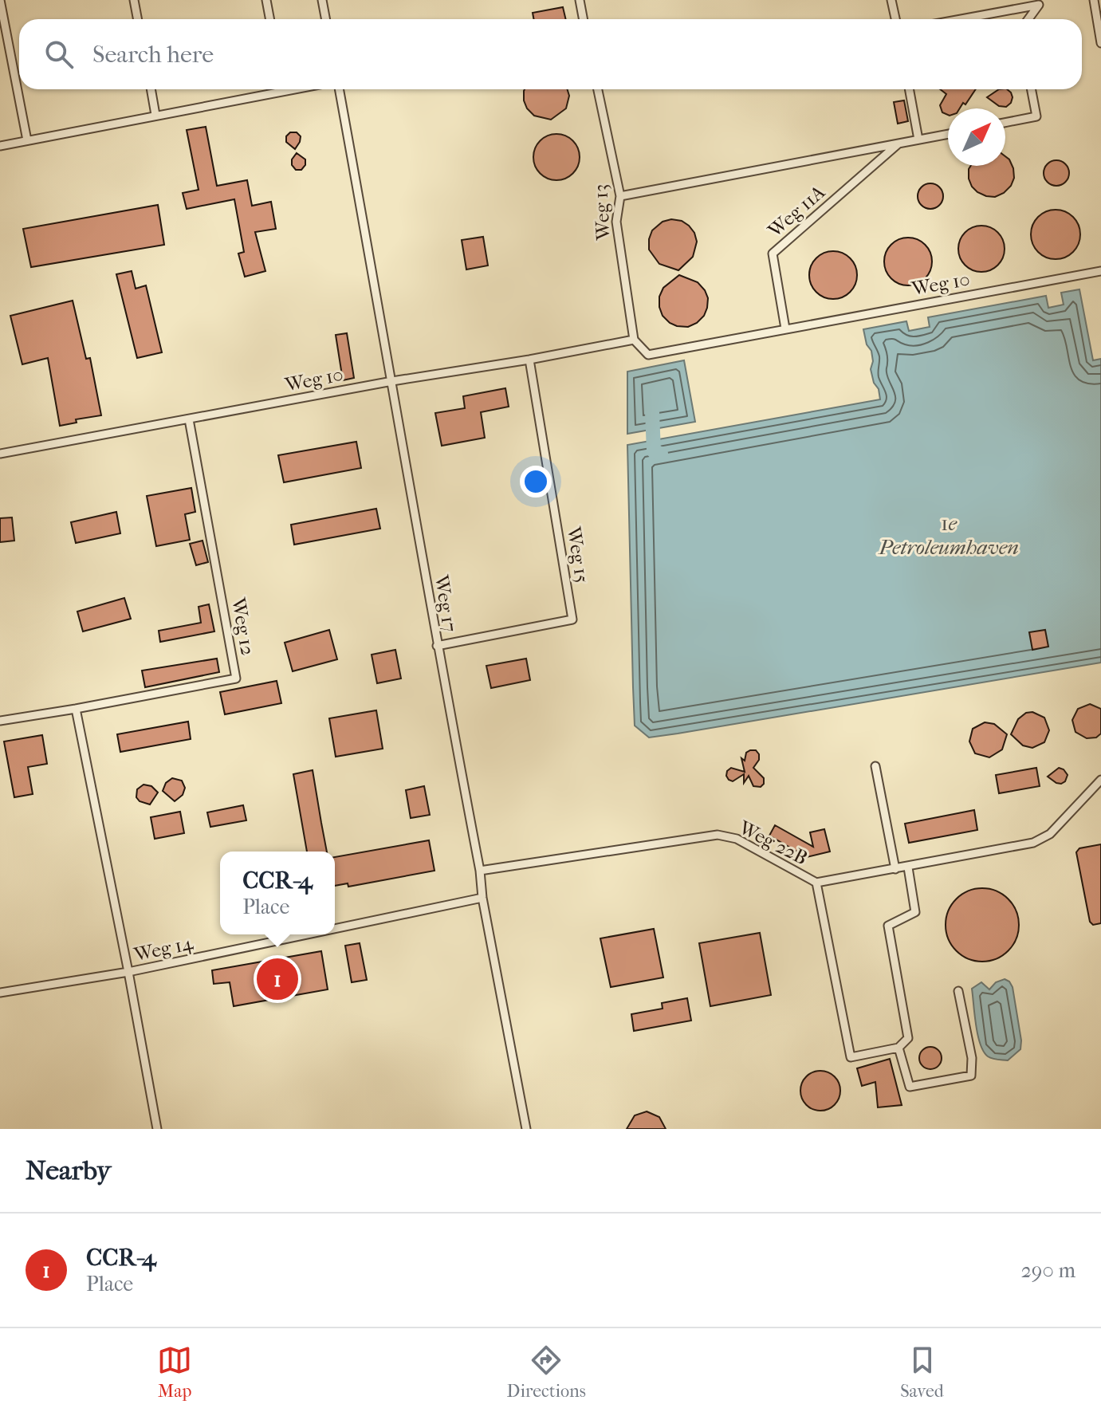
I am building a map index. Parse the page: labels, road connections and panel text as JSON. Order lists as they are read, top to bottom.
{
  "streets": {
    "lane": [
      "Weg 11A",
      "Weg 13",
      "Weg 10",
      "Weg 15",
      "Weg 17",
      "Weg 12",
      "Weg 22B",
      "Weg 14"
    ]
  },
  "crossings": [
    ["Weg 11A", "Weg 10"],
    ["Weg 13", "Weg 10"],
    ["Weg 10", "Weg 15"],
    ["Weg 10", "Weg 17"],
    ["Weg 10", "Weg 12"],
    ["Weg 15", "Weg 17"],
    ["Weg 17", "Weg 22B"],
    ["Weg 17", "Weg 14"]
  ],
  "water": ["1e Petroleumhaven"],
  "north": "top right",
  "page": {
    "search": "Search here",
    "popup": ["CCR-4", "Place"],
    "pins": "1",
    "heading": "Nearby",
    "list": [
      {
        "mark": "1",
        "name": "CCR-4",
        "note": "Place",
        "value": "290 m"
      }
    ],
    "nav": ["Map", "Directions", "Saved"]
  }
}
